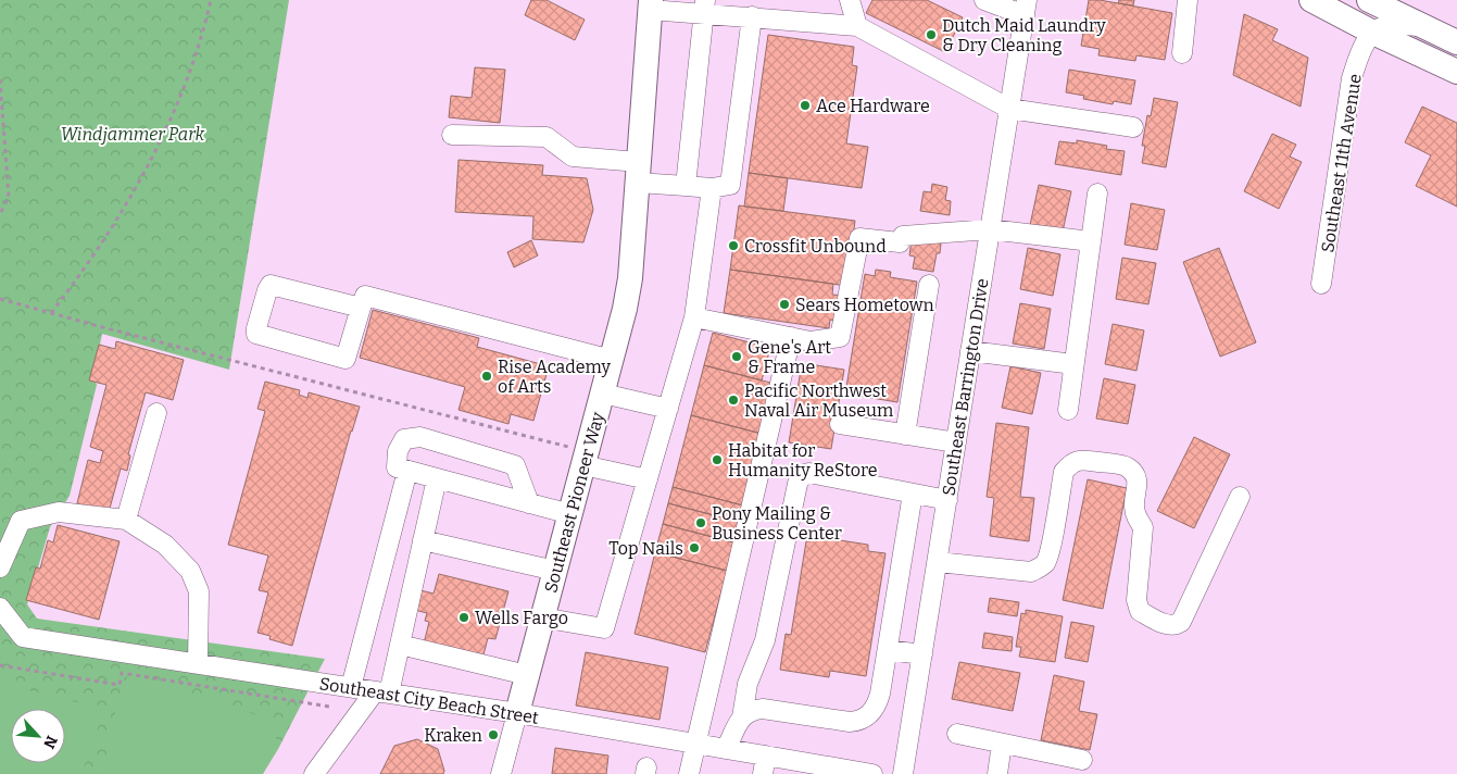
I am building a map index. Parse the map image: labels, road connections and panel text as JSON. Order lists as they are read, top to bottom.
{
  "streets": {
    "main road": ["Southeast Pioneer Way"],
    "street": ["Southeast 11th Avenue", "Southeast Barrington Drive", "Southeast City Beach Street"]
  },
  "crossings": [
    ["Southeast Pioneer Way", "Southeast City Beach Street"]
  ],
  "parks": ["Windjammer Park"],
  "places": [
    "Dutch Maid Laundry & Dry Cleaning",
    "Ace Hardware",
    "Crossfit Unbound",
    "Sears Hometown",
    "Gene's Art & Frame",
    "Rise Academy of Arts",
    "Pacific Northwest Naval Air Museum",
    "Habitat for Humanity ReStore",
    "Pony Mailing & Business Center",
    "Top Nails",
    "Wells Fargo",
    "Kraken"
  ],
  "north": "bottom right"
}
